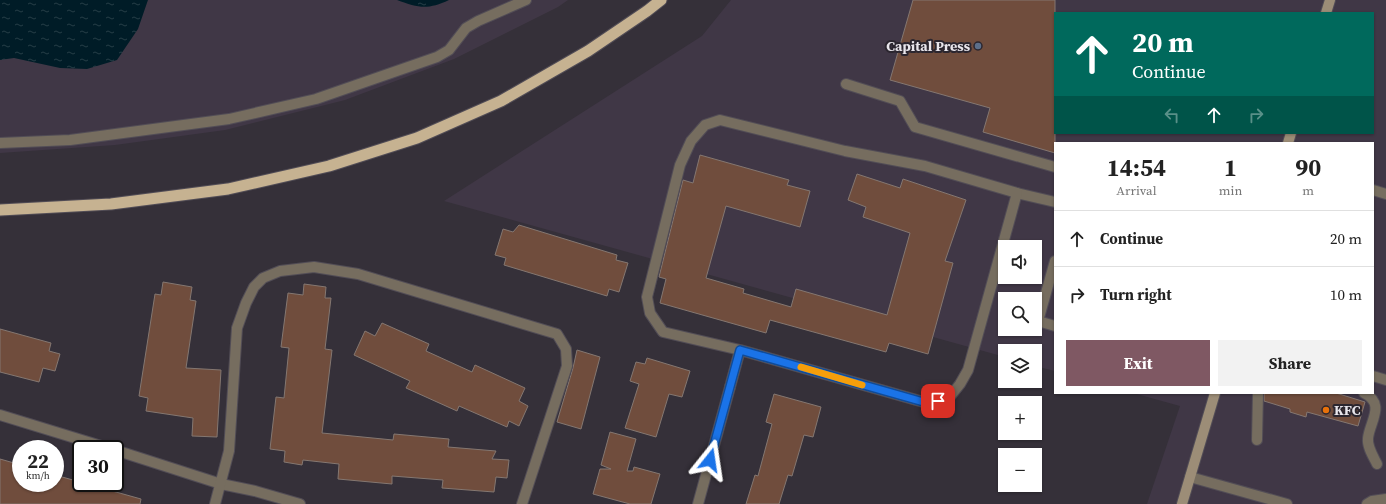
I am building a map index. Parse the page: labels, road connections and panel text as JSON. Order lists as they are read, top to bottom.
{
  "places": ["Capital Press", "KFC"],
  "page": {
    "turn": ["20 m", "Continue"],
    "eta": [
      "14:54",
      "Arrival",
      "1",
      "min",
      "90",
      "m"
    ],
    "list": [
      {
        "name": "Continue",
        "value": "20 m"
      },
      {
        "name": "Turn right",
        "value": "10 m"
      }
    ],
    "map_buttons": ["+", "−"],
    "buttons": ["Exit", "Share"],
    "speed": "22 km/h",
    "limit": "30"
  }
}
